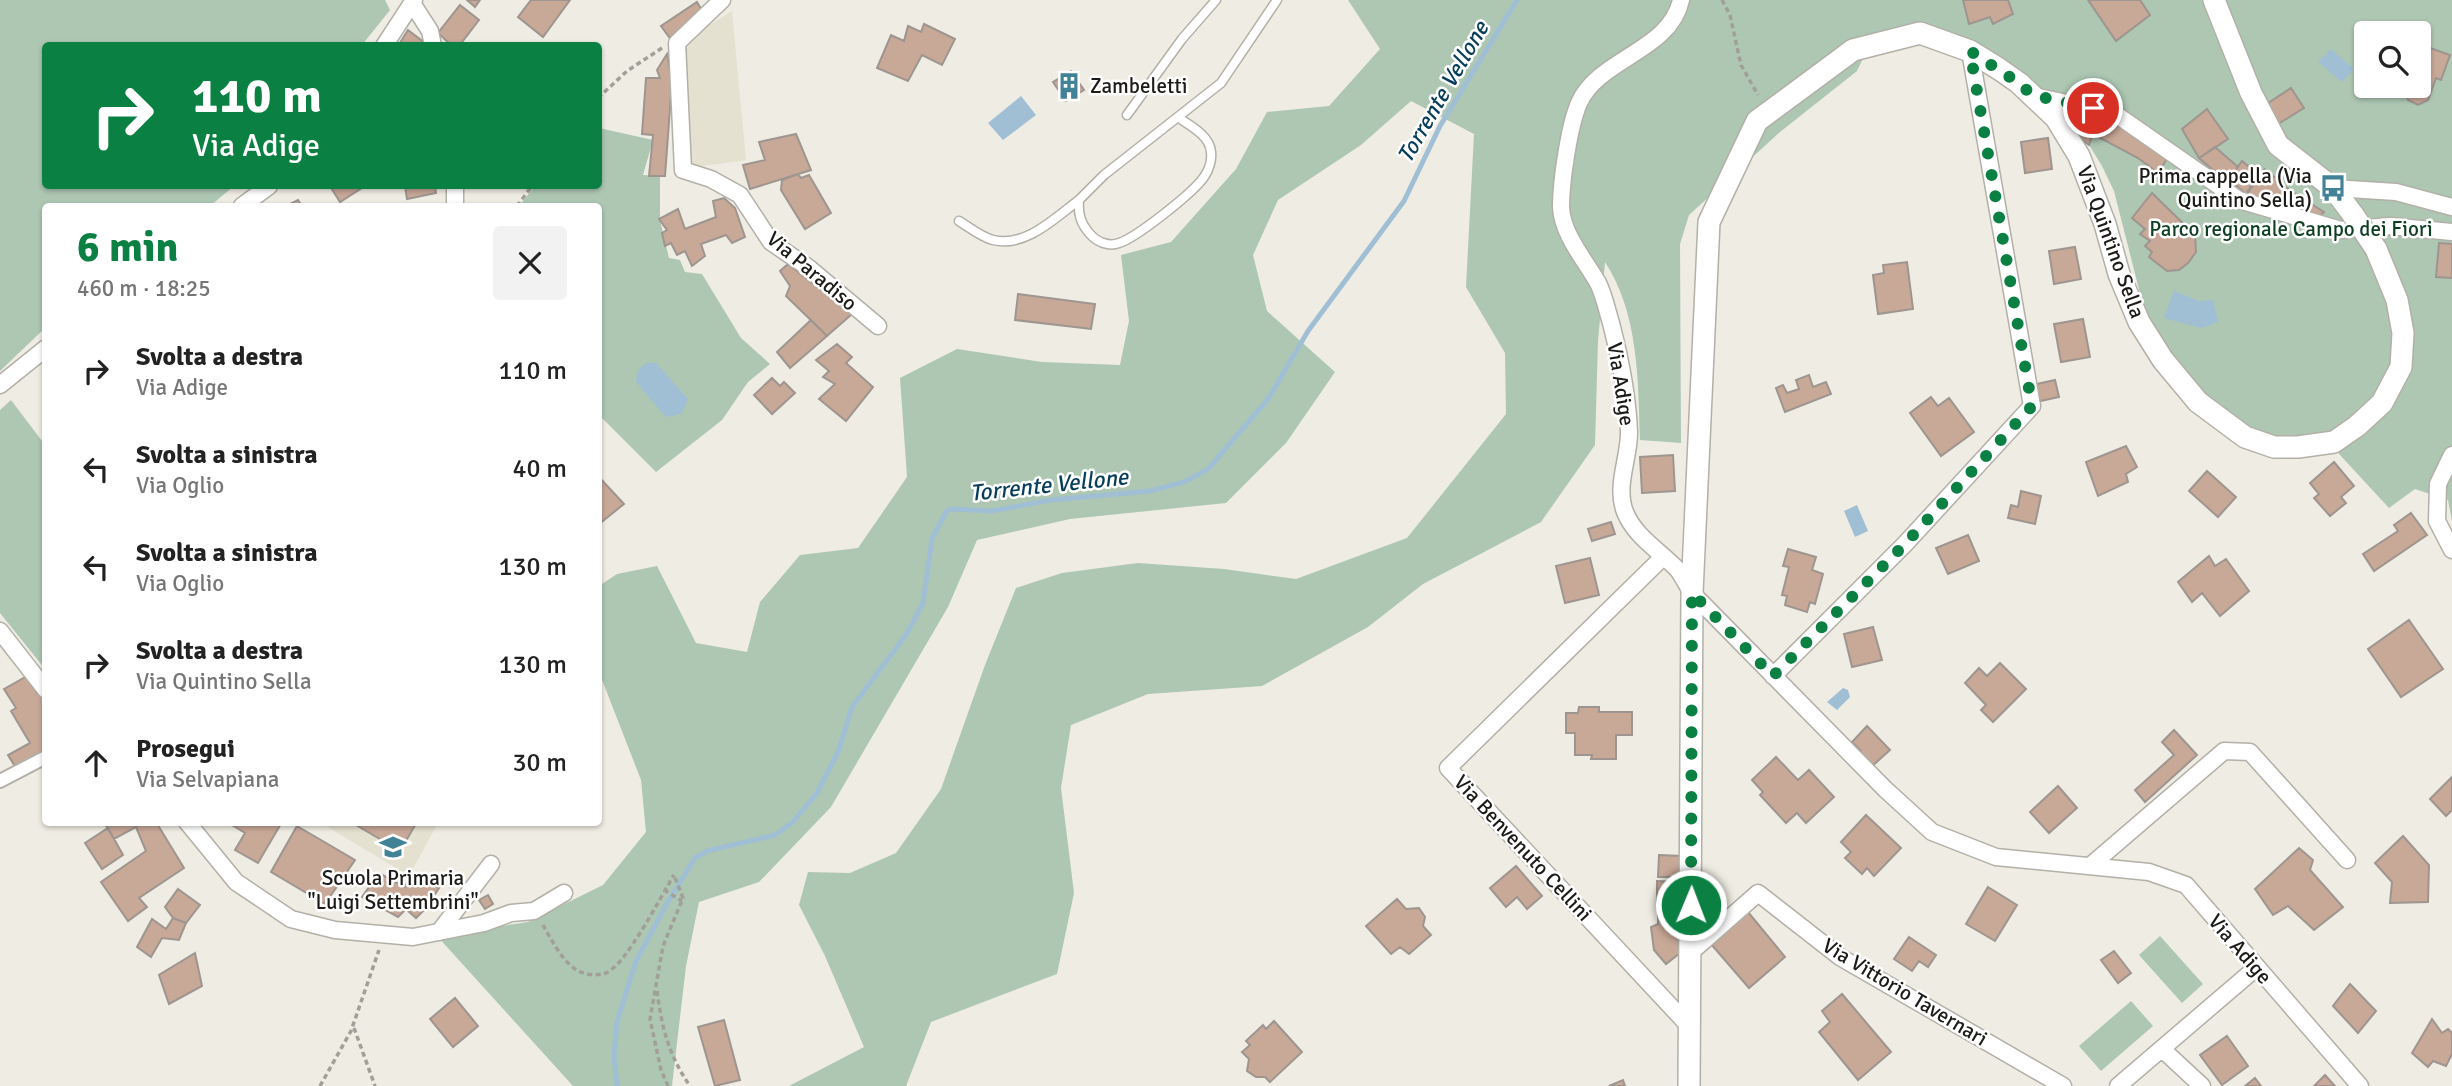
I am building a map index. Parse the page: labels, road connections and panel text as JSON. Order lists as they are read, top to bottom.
{
  "streets": {
    "street": [
      "Via Quintino Sella",
      "Via Paradiso",
      "Via Adige",
      "Via Benvenuto Cellini",
      "Via Vittorio Tavernari"
    ]
  },
  "crossings": [
    ["Via Quintino Sella", "Via Adige"],
    ["Via Adige", "Via Benvenuto Cellini"]
  ],
  "water": ["Torrente Vellone"],
  "parks": ["Parco regionale Campo dei Fiori"],
  "places": {
    "building": ["Zambeletti"],
    "bus stop": ["Prima cappella (Via Quintino Sella)"],
    "school or university": ["Scuola Primaria \"Luigi Settembrini\""]
  },
  "page": {
    "turn": ["110 m", "Via Adige"],
    "heading": ["6 min", "460 m · 18:25"],
    "list": [
      {
        "name": "Svolta a destra",
        "note": "Via Adige",
        "value": "110 m"
      },
      {
        "name": "Svolta a sinistra",
        "note": "Via Oglio",
        "value": "40 m"
      },
      {
        "name": "Svolta a sinistra",
        "note": "Via Oglio",
        "value": "130 m"
      },
      {
        "name": "Svolta a destra",
        "note": "Via Quintino Sella",
        "value": "130 m"
      },
      {
        "name": "Prosegui",
        "note": "Via Selvapiana",
        "value": "30 m"
      }
    ]
  }
}
